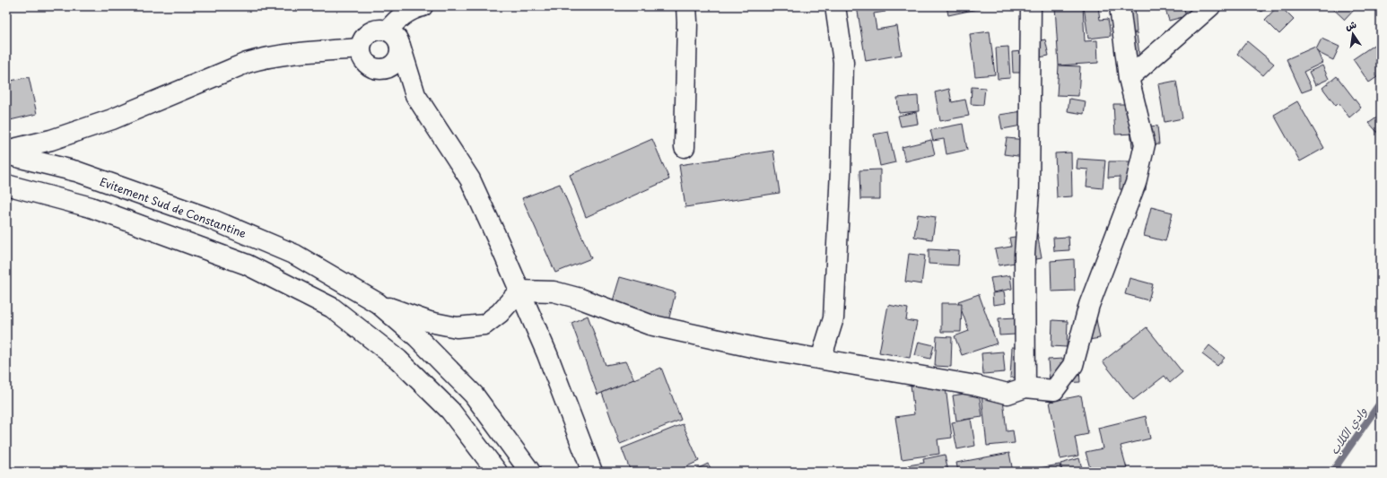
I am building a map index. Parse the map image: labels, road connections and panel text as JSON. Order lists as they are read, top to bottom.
{
  "streets": {
    "main road": ["Evitement Sud de Constantine"]
  },
  "water": ["وادي الكلاب"],
  "north": "top"
}
